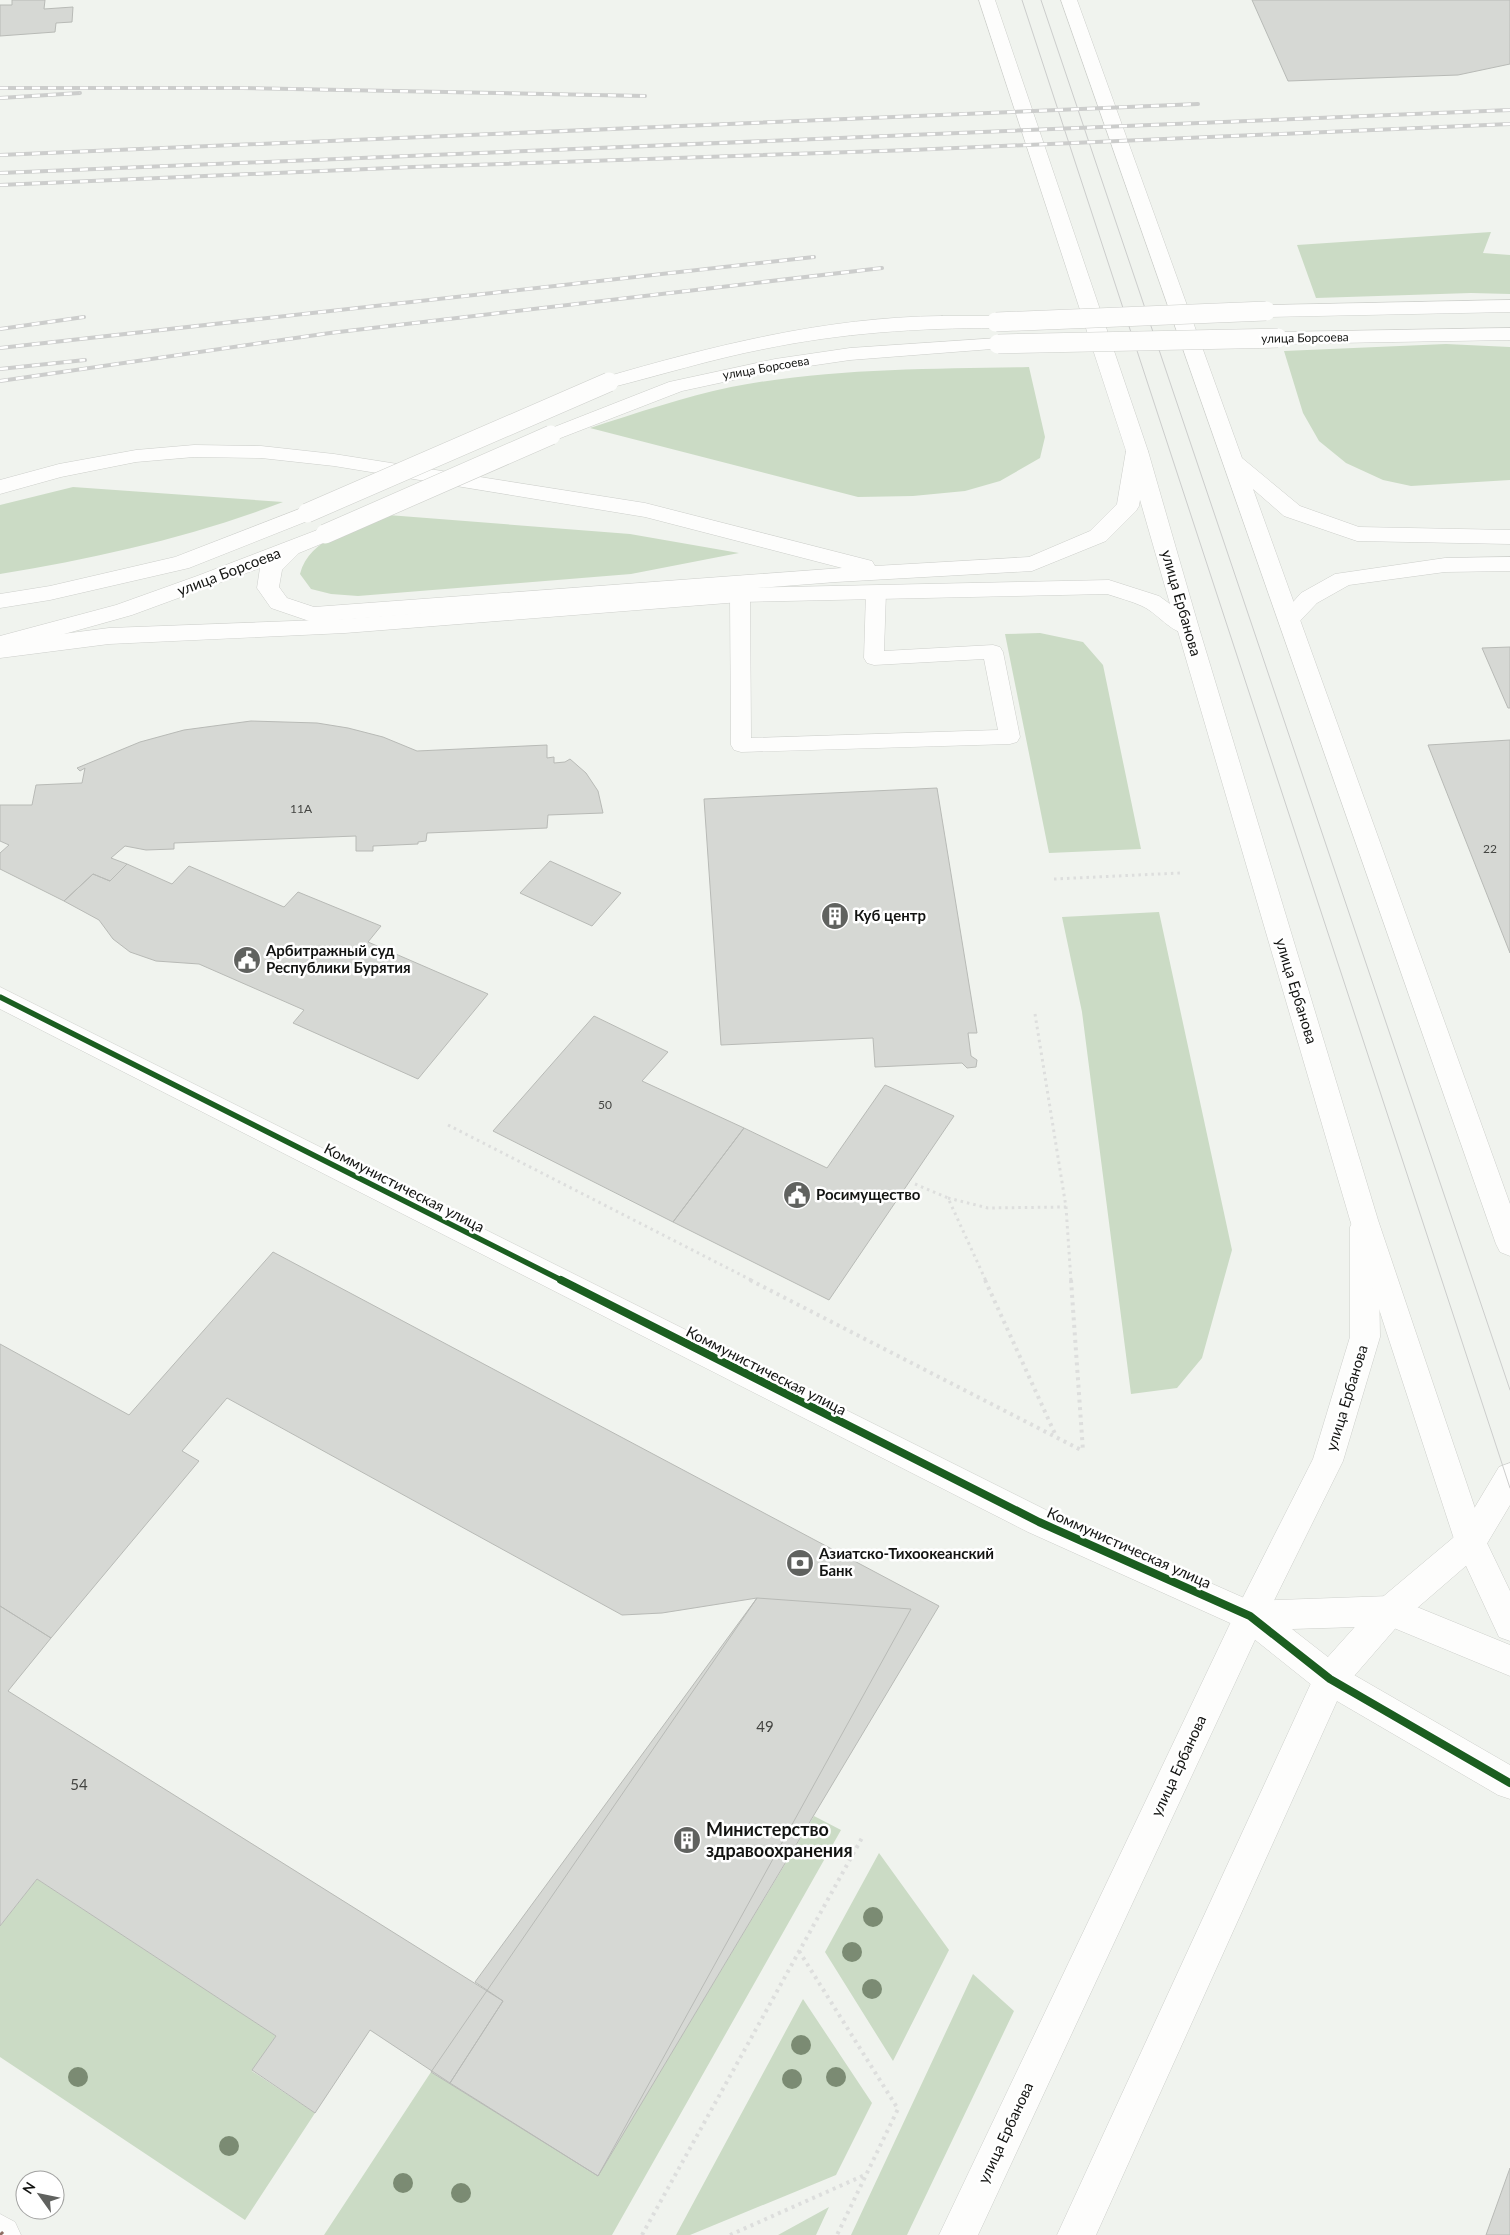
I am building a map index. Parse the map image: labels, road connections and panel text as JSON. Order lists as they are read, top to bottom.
{
  "streets": {
    "main road": ["улица Борсоева", "улица Ербанова", "Коммунистическая улица"]
  },
  "crossings": [
    ["улица Ербанова", "Коммунистическая улица"]
  ],
  "places": {
    "building": ["Куб центр", "Министерство здравоохранения"],
    "public building": ["Арбитражный суд Республики Бурятия", "Росимущество"],
    "bank": ["Азиатско-Тихоокеанский Банк"]
  },
  "house_numbers": [
    "11А",
    "22",
    "50",
    "49",
    "54"
  ],
  "north": "top left"
}
